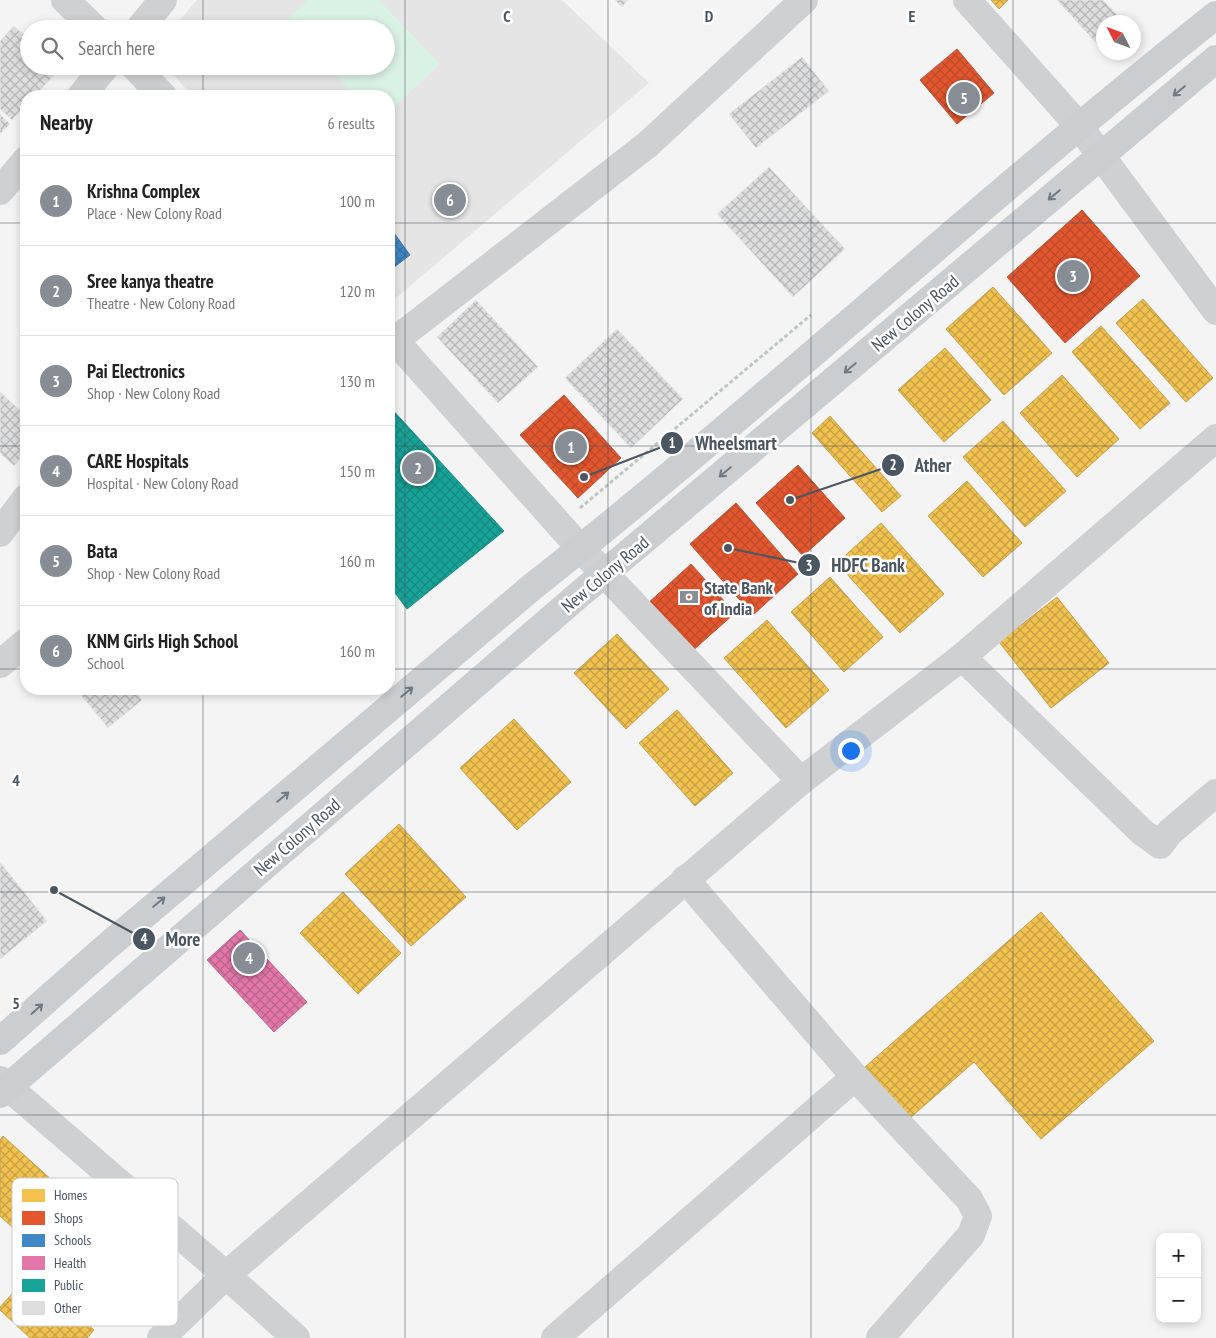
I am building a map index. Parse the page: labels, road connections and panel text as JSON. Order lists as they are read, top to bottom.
{
  "streets": {
    "main road": ["New Colony Road"]
  },
  "places": {
    "other": [
      "Wheelsmart",
      "Ather",
      "HDFC Bank",
      "More"
    ],
    "bank": ["State Bank of India"]
  },
  "legend": [
    "Homes",
    "Shops",
    "Schools",
    "Health",
    "Public",
    "Other"
  ],
  "north": "top left",
  "page": {
    "search": "Search here",
    "pins": [
      "5",
      "6",
      "3",
      "1",
      "2",
      "4"
    ],
    "heading": ["Nearby", "6 results"],
    "list": [
      {
        "mark": "1",
        "name": "Krishna Complex",
        "note": "Place · New Colony Road",
        "value": "100 m"
      },
      {
        "mark": "2",
        "name": "Sree kanya theatre",
        "note": "Theatre · New Colony Road",
        "value": "120 m"
      },
      {
        "mark": "3",
        "name": "Pai Electronics",
        "note": "Shop · New Colony Road",
        "value": "130 m"
      },
      {
        "mark": "4",
        "name": "CARE Hospitals",
        "note": "Hospital · New Colony Road",
        "value": "150 m"
      },
      {
        "mark": "5",
        "name": "Bata",
        "note": "Shop · New Colony Road",
        "value": "160 m"
      },
      {
        "mark": "6",
        "name": "KNM Girls High School",
        "note": "School",
        "value": "160 m"
      }
    ],
    "map_buttons": ["+", "−"]
  },
  "grid": {
    "columns": ["C", "D", "E"],
    "rows": ["4", "5"]
  }
}
